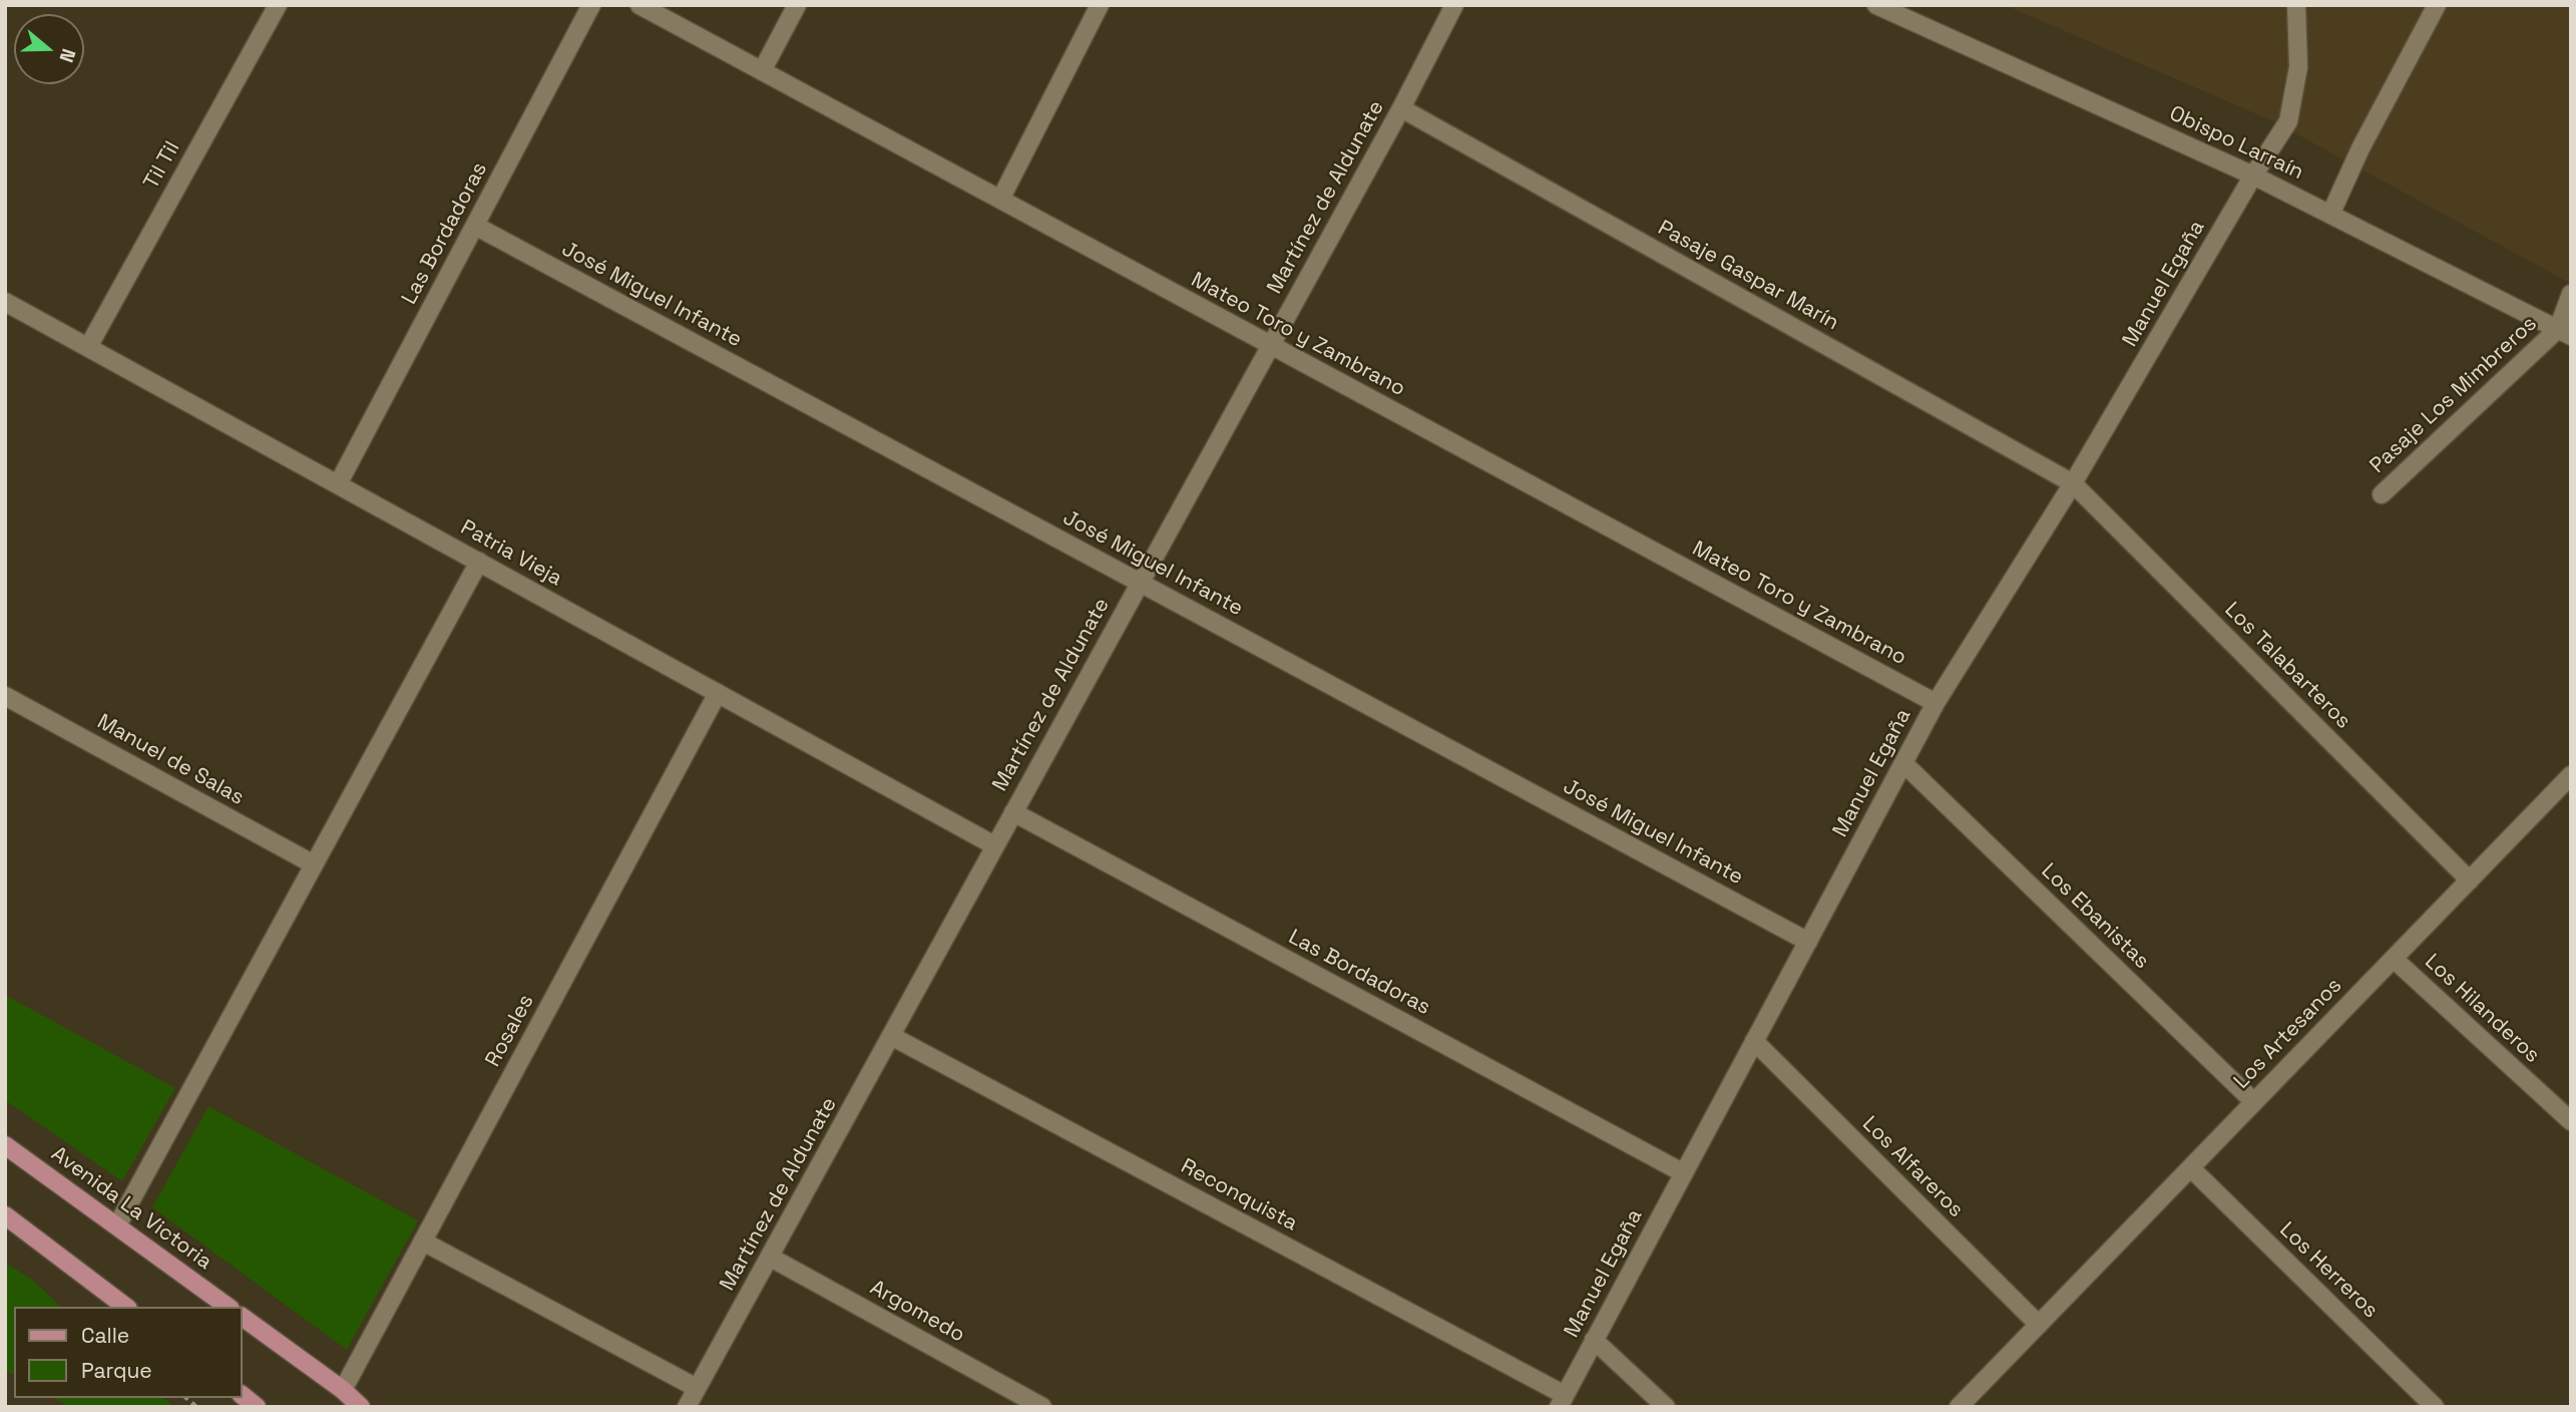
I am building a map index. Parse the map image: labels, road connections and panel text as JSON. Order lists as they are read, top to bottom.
{
  "streets": {
    "main road": ["Avenida La Victoria"],
    "street": [
      "Obispo Larraín",
      "Til Til",
      "Martínez de Aldunate",
      "Las Bordadoras",
      "Pasaje Gaspar Marín",
      "Manuel Egaña",
      "José Miguel Infante",
      "Mateo Toro y Zambrano",
      "Pasaje Los Mimbreros",
      "Patria Vieja",
      "Los Talabarteros",
      "Manuel de Salas",
      "Los Ebanistas",
      "Los Hilanderos",
      "Rosales",
      "Los Artesanos",
      "Los Alfareros",
      "Reconquista",
      "Los Herreros",
      "Argomedo"
    ]
  },
  "crossings": [
    ["Obispo Larraín", "Manuel Egaña"],
    ["Obispo Larraín", "Pasaje Los Mimbreros"],
    ["Til Til", "Patria Vieja"],
    ["Martínez de Aldunate", "Las Bordadoras"],
    ["Martínez de Aldunate", "Pasaje Gaspar Marín"],
    ["Martínez de Aldunate", "José Miguel Infante"],
    ["Martínez de Aldunate", "Mateo Toro y Zambrano"],
    ["Martínez de Aldunate", "Patria Vieja"],
    ["Martínez de Aldunate", "Reconquista"],
    ["Martínez de Aldunate", "Argomedo"],
    ["Las Bordadoras", "Manuel Egaña"],
    ["Las Bordadoras", "José Miguel Infante"],
    ["Las Bordadoras", "Patria Vieja"],
    ["Pasaje Gaspar Marín", "Manuel Egaña"],
    ["Pasaje Gaspar Marín", "Los Talabarteros"],
    ["Manuel Egaña", "José Miguel Infante"],
    ["Manuel Egaña", "Mateo Toro y Zambrano"],
    ["Manuel Egaña", "Los Talabarteros"],
    ["Manuel Egaña", "Los Ebanistas"],
    ["Manuel Egaña", "Los Alfareros"],
    ["Manuel Egaña", "Reconquista"],
    ["Patria Vieja", "Rosales"],
    ["Los Talabarteros", "Los Artesanos"],
    ["Los Ebanistas", "Los Artesanos"],
    ["Los Hilanderos", "Los Artesanos"],
    ["Los Artesanos", "Los Alfareros"],
    ["Los Artesanos", "Los Herreros"]
  ],
  "legend": ["Calle", "Parque"],
  "north": "right"
}
